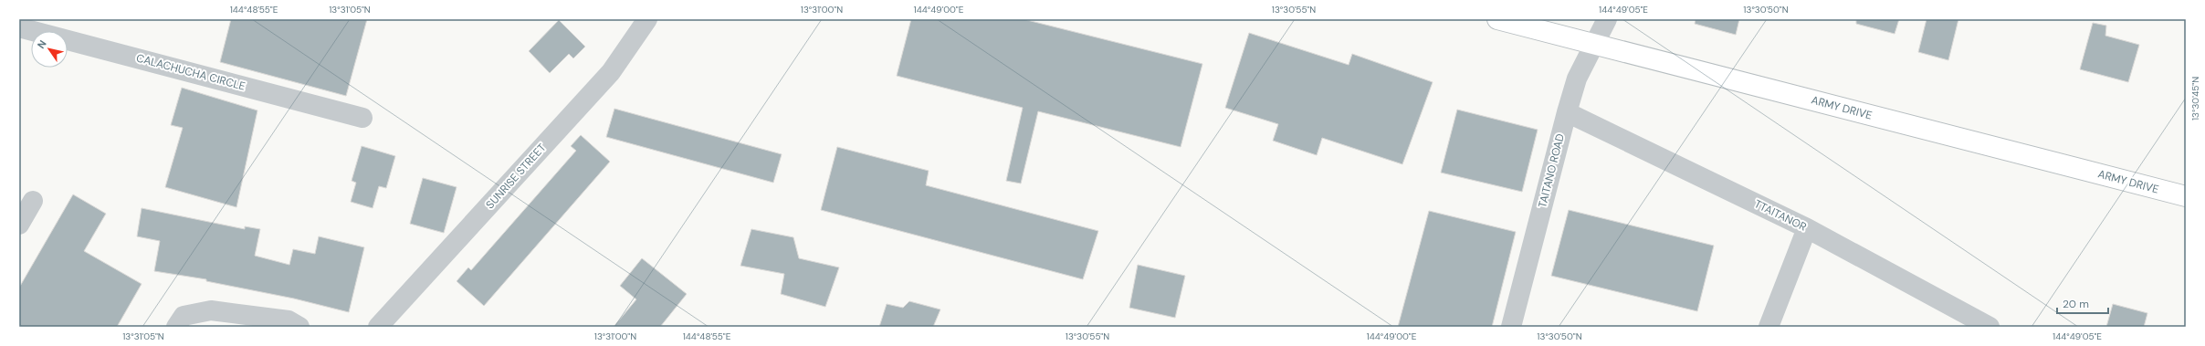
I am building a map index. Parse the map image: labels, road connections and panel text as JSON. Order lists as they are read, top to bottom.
{
  "streets": {
    "main road": ["ARMY DRIVE"],
    "street": [
      "CALACHUCHA CIRCLE",
      "TAITANO ROAD",
      "SUNRISE STREET",
      "TTAITANOR"
    ]
  },
  "crossings": [
    ["ARMY DRIVE", "TAITANO ROAD"],
    ["TAITANO ROAD", "TTAITANOR"]
  ],
  "scale_bar": "20 m",
  "north": "top left",
  "coordinates": [
    "144°48'55\"E",
    "13°31'05\"N",
    "13°31'00\"N",
    "144°49'00\"E",
    "13°30'55\"N",
    "144°49'05\"E",
    "13°30'50\"N",
    "13°30'45\"N"
  ]
}
